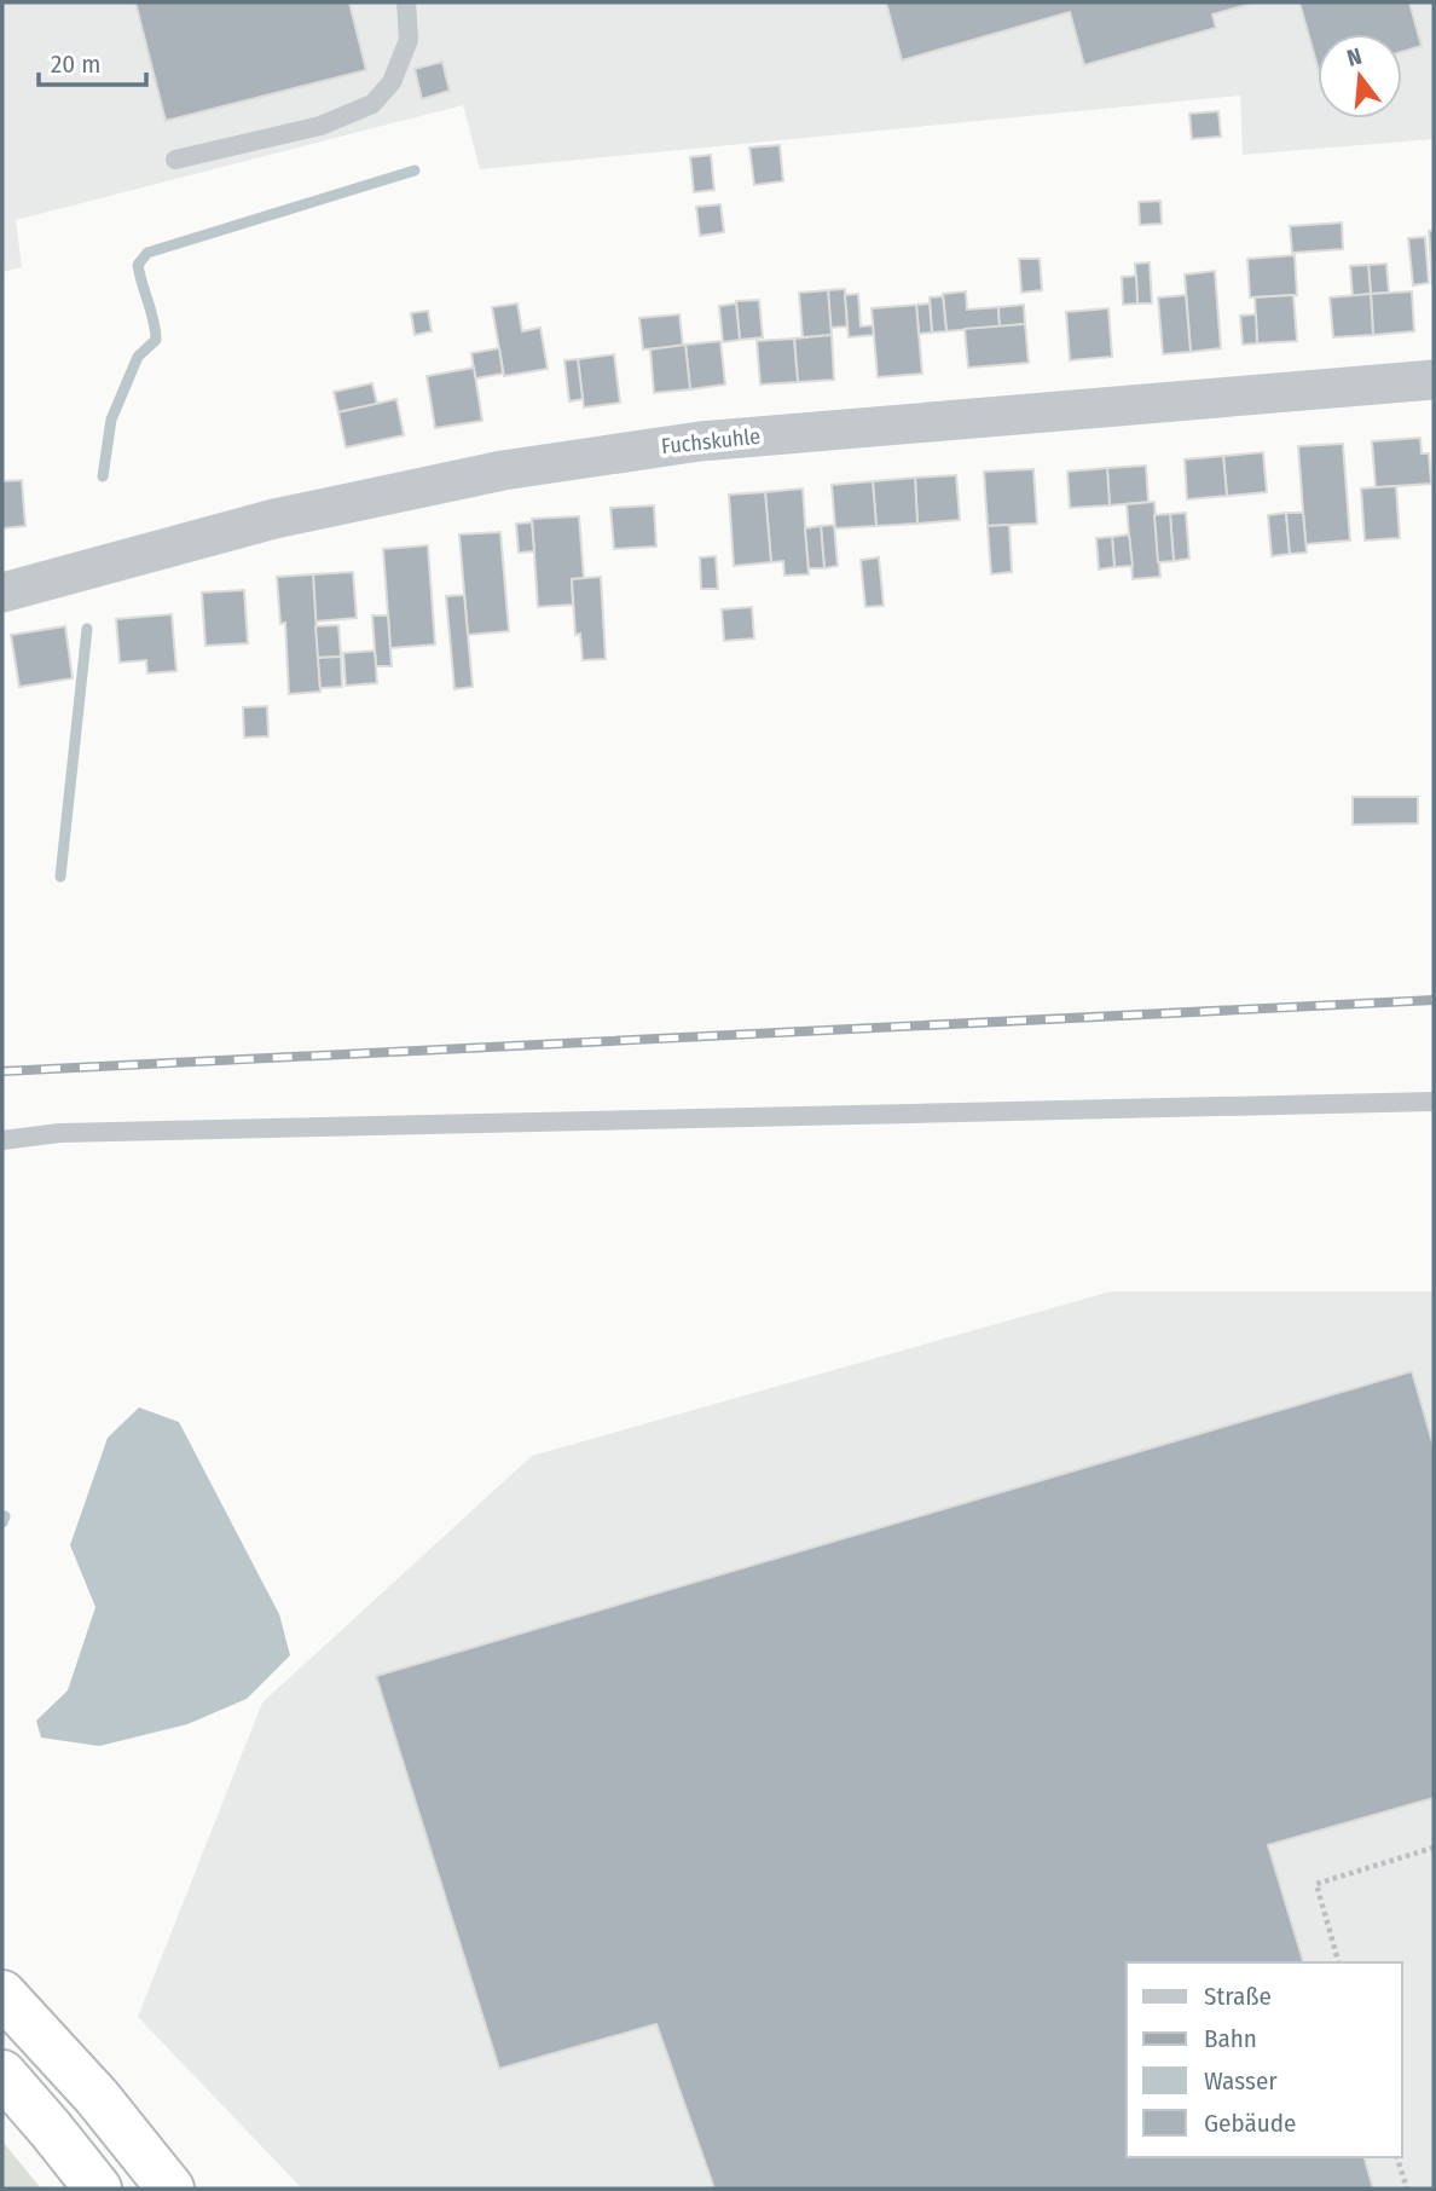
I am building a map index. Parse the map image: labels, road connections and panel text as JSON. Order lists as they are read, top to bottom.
{
  "streets": {
    "street": ["Fuchskuhle"]
  },
  "legend": [
    "Straße",
    "Bahn",
    "Wasser",
    "Gebäude"
  ],
  "scale_bar": "20 m",
  "north": "top"
}
